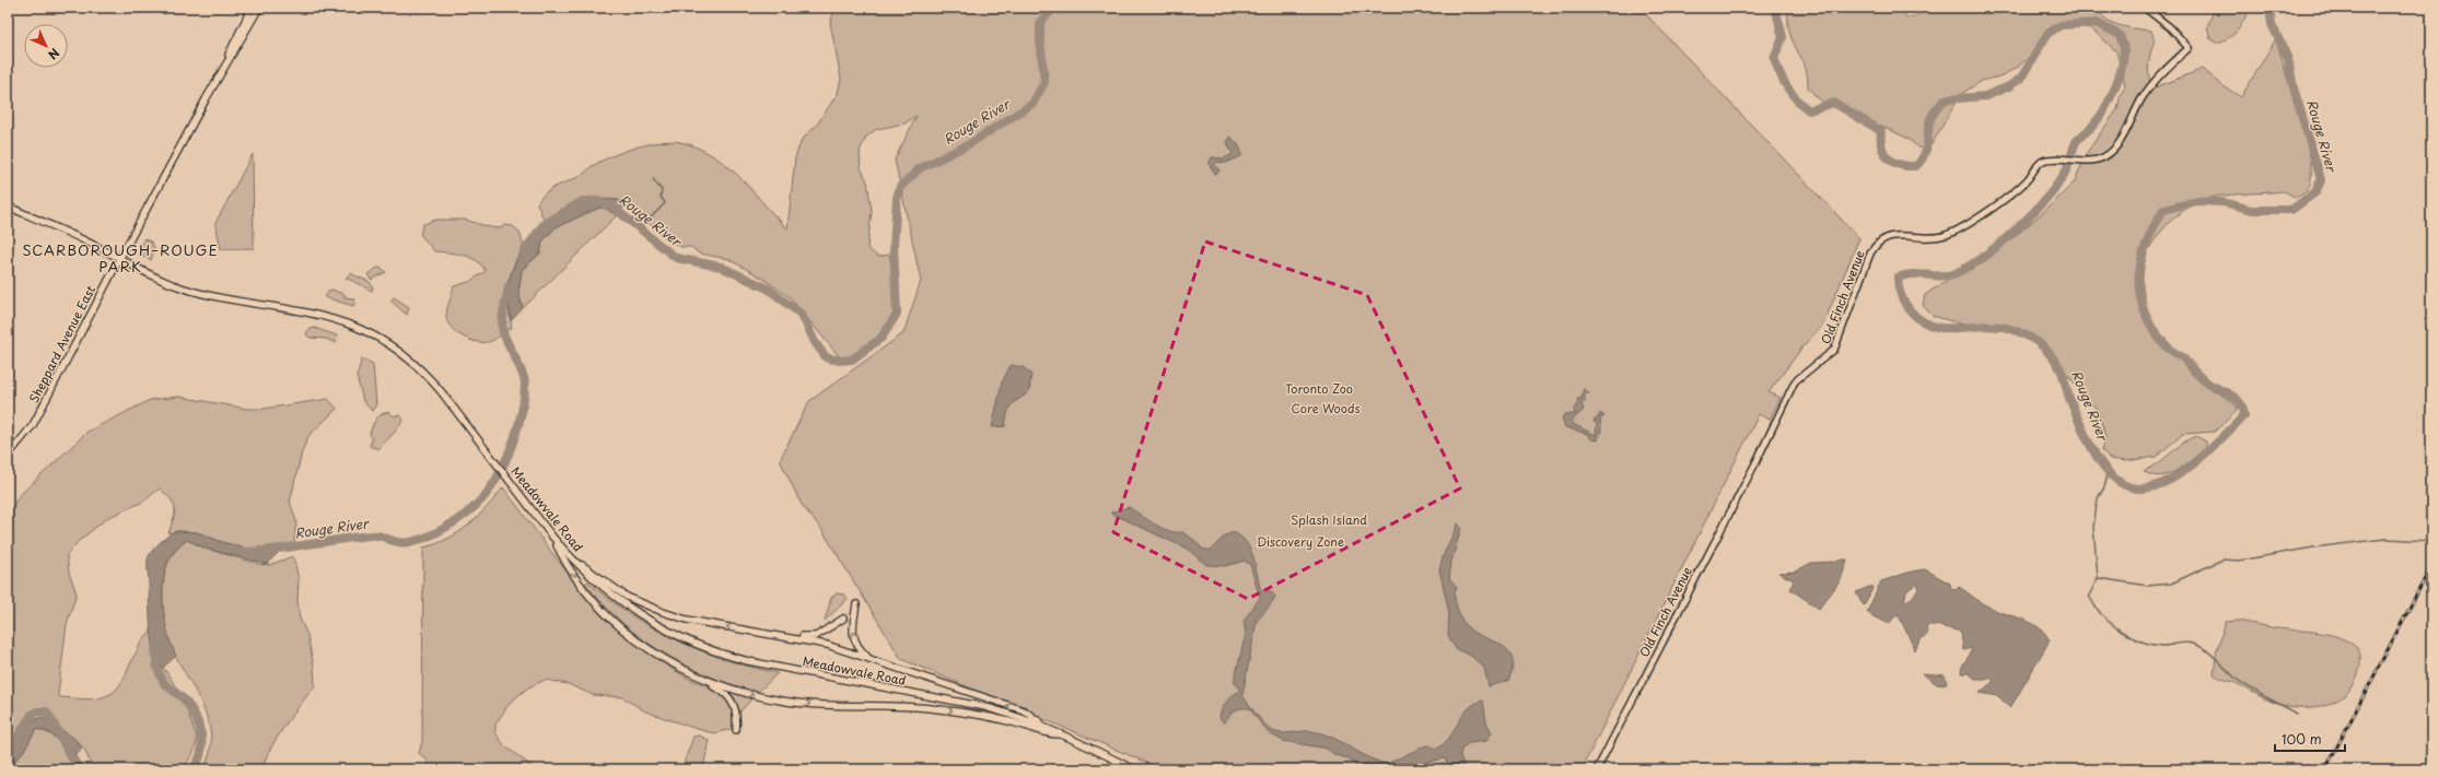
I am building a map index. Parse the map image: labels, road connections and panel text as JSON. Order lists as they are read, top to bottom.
{
  "streets": {
    "main road": ["Sheppard Avenue East", "Meadowvale Road"],
    "street": ["Old Finch Avenue"]
  },
  "crossings": [
    ["Sheppard Avenue East", "Meadowvale Road"]
  ],
  "districts": ["SCARBOROUGH–ROUGE PARK"],
  "water": ["Rouge River"],
  "parks": [
    "Toronto Zoo",
    "Core Woods",
    "Splash Island",
    "Discovery Zone"
  ],
  "scale_bar": "100 m",
  "north": "bottom right"
}
